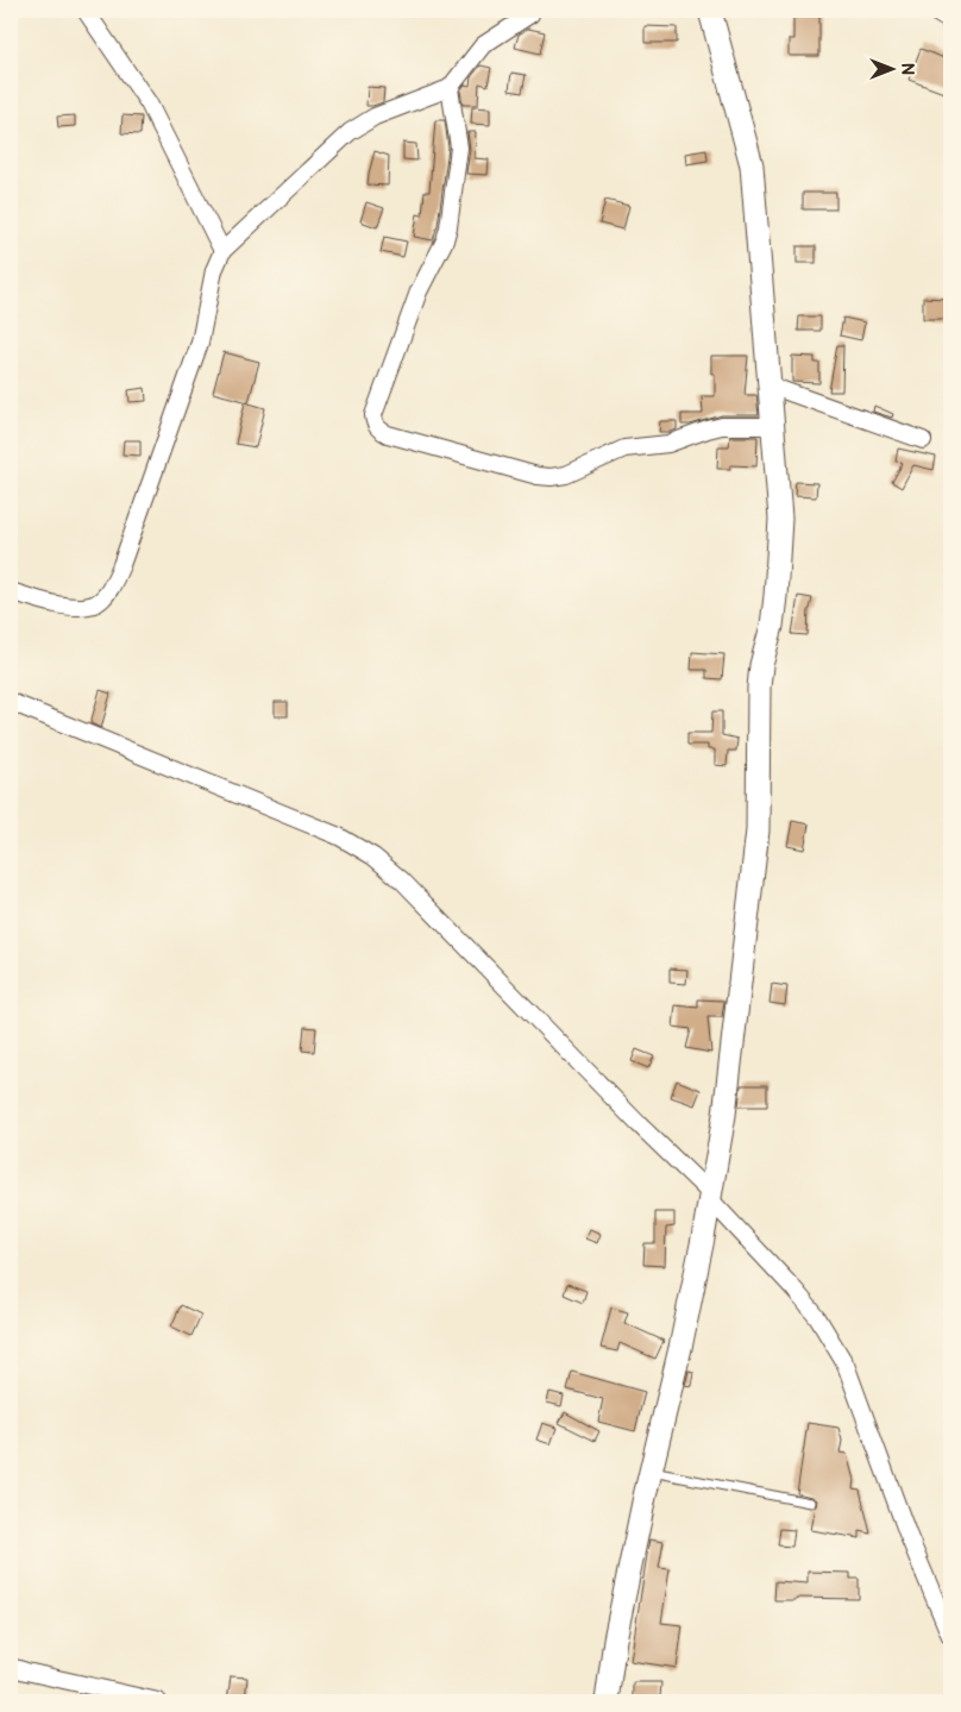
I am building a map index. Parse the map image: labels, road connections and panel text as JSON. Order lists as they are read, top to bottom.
{
  "north": "right"
}
